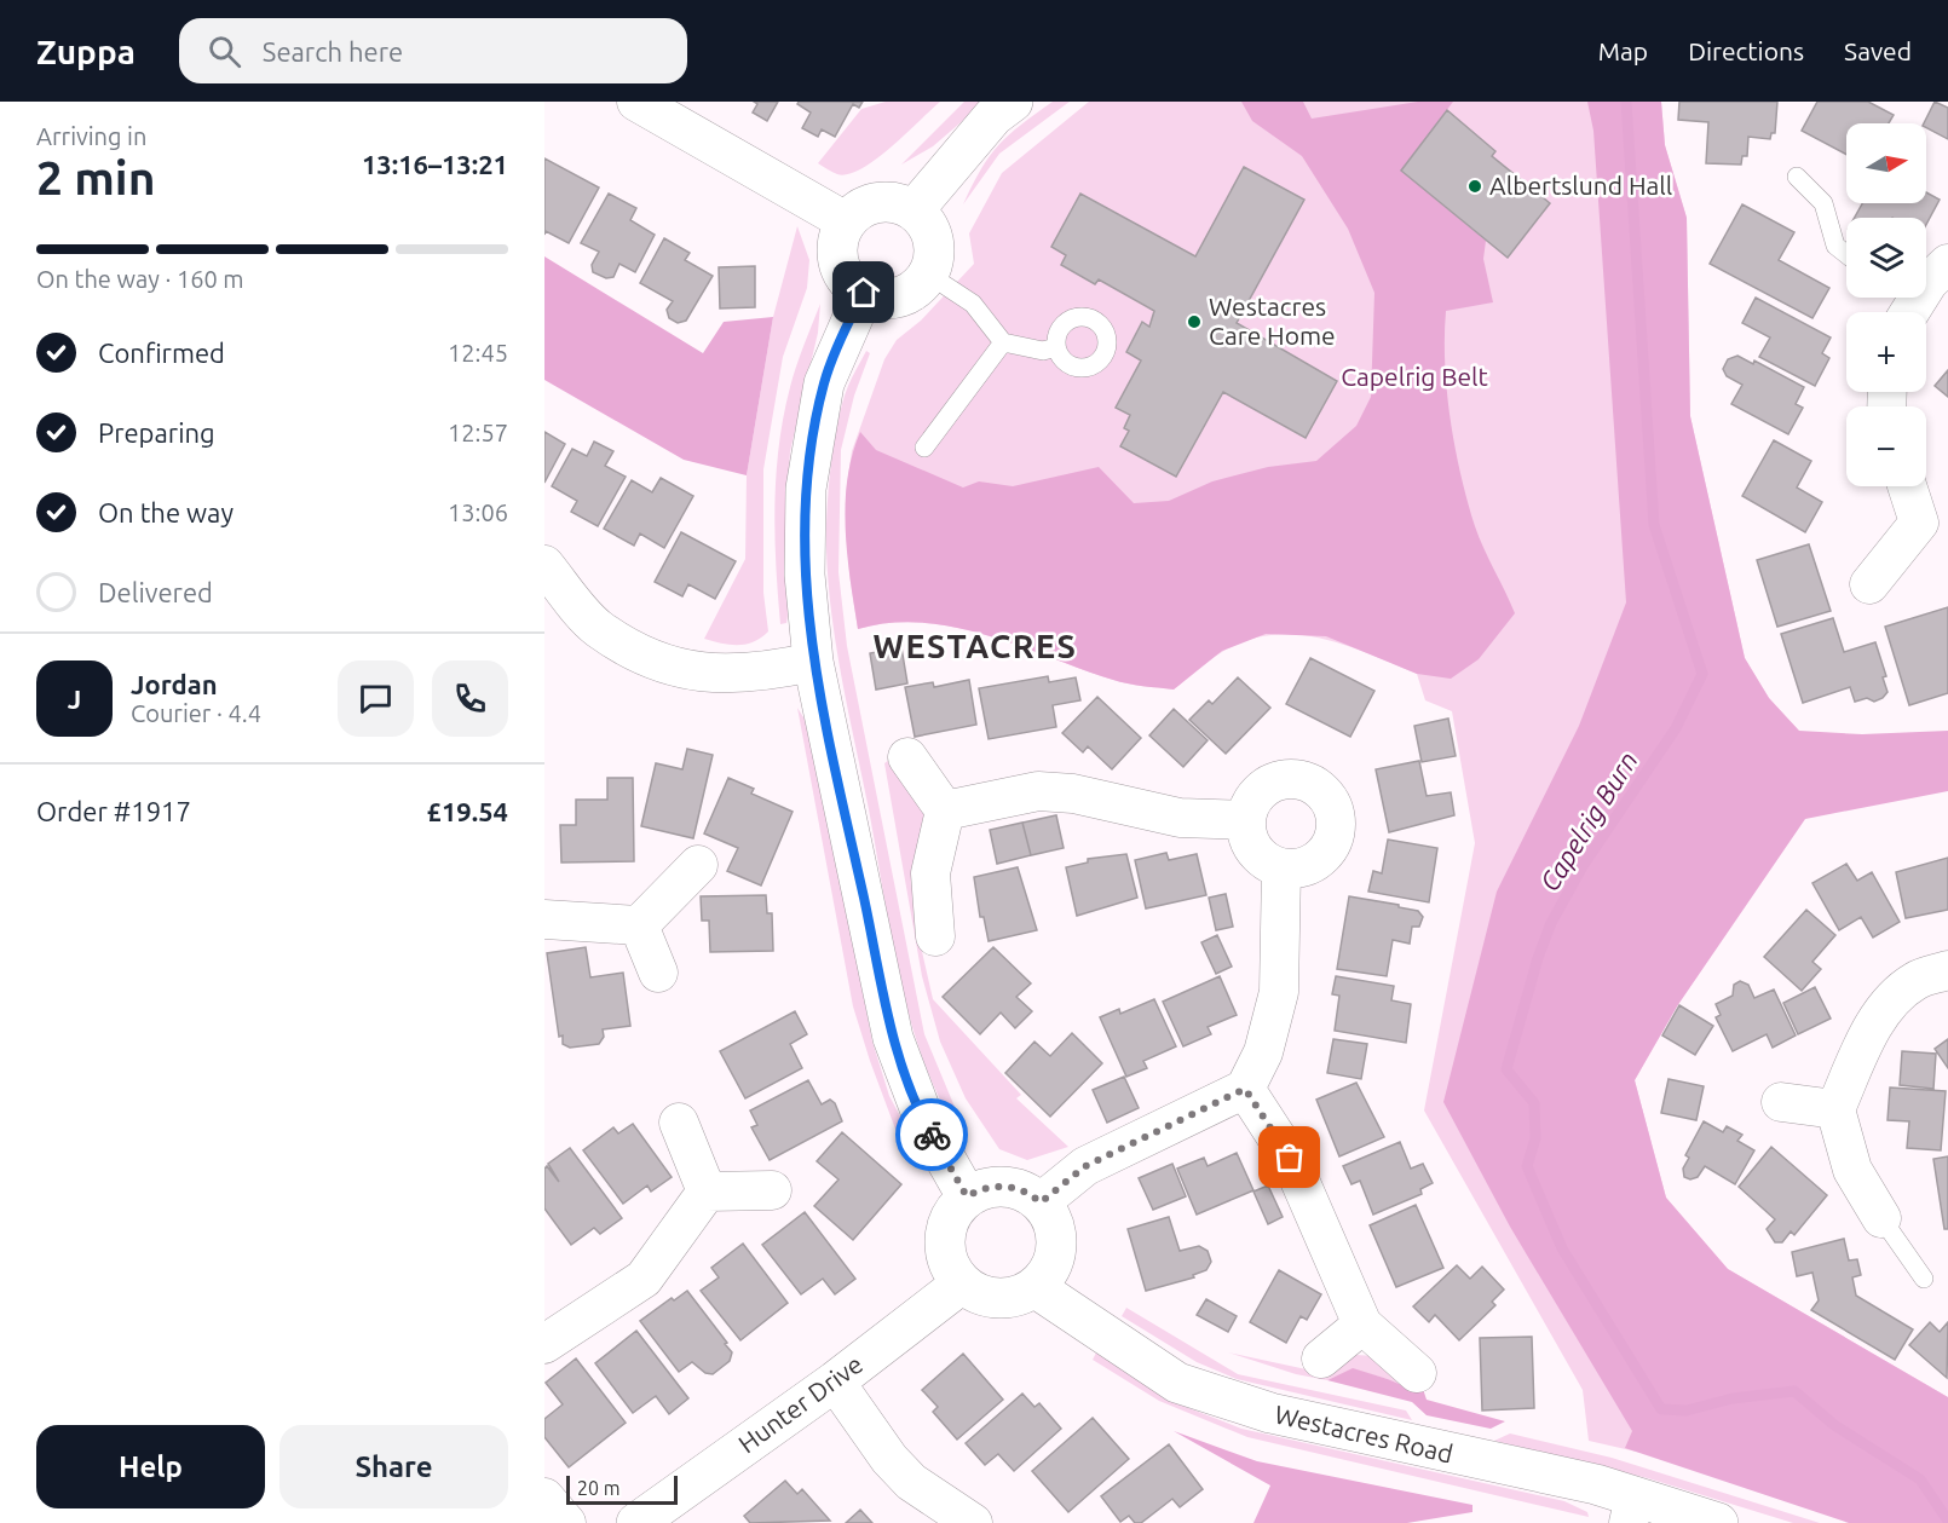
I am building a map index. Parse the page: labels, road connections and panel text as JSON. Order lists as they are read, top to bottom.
{
  "streets": {
    "street": ["Hunter Drive", "Westacres Road"]
  },
  "crossings": [
    ["Hunter Drive", "Westacres Road"]
  ],
  "districts": ["WESTACRES"],
  "water": ["Capelrig Burn"],
  "parks": ["Capelrig Belt"],
  "places": ["Albertslund Hall", "Westacres Care Home"],
  "scale_bar": "20 m",
  "north": "right",
  "page": {
    "header": "Zuppa",
    "search": "Search here",
    "nav": ["Map", "Directions", "Saved"],
    "heading": ["2 min", "Arriving in", "13:16–13:21"],
    "panel": [
      "Jordan",
      "Courier · 4.4",
      "Order #1917",
      "£19.54"
    ],
    "map_buttons": ["+", "−"],
    "bar": "On the way · 160 m",
    "list": [
      ["Confirmed", "12:45"],
      ["Preparing", "12:57"],
      ["On the way", "13:06"],
      "Delivered"
    ],
    "round": "J",
    "buttons": ["Help", "Share"],
    "scale": "20 m"
  }
}
